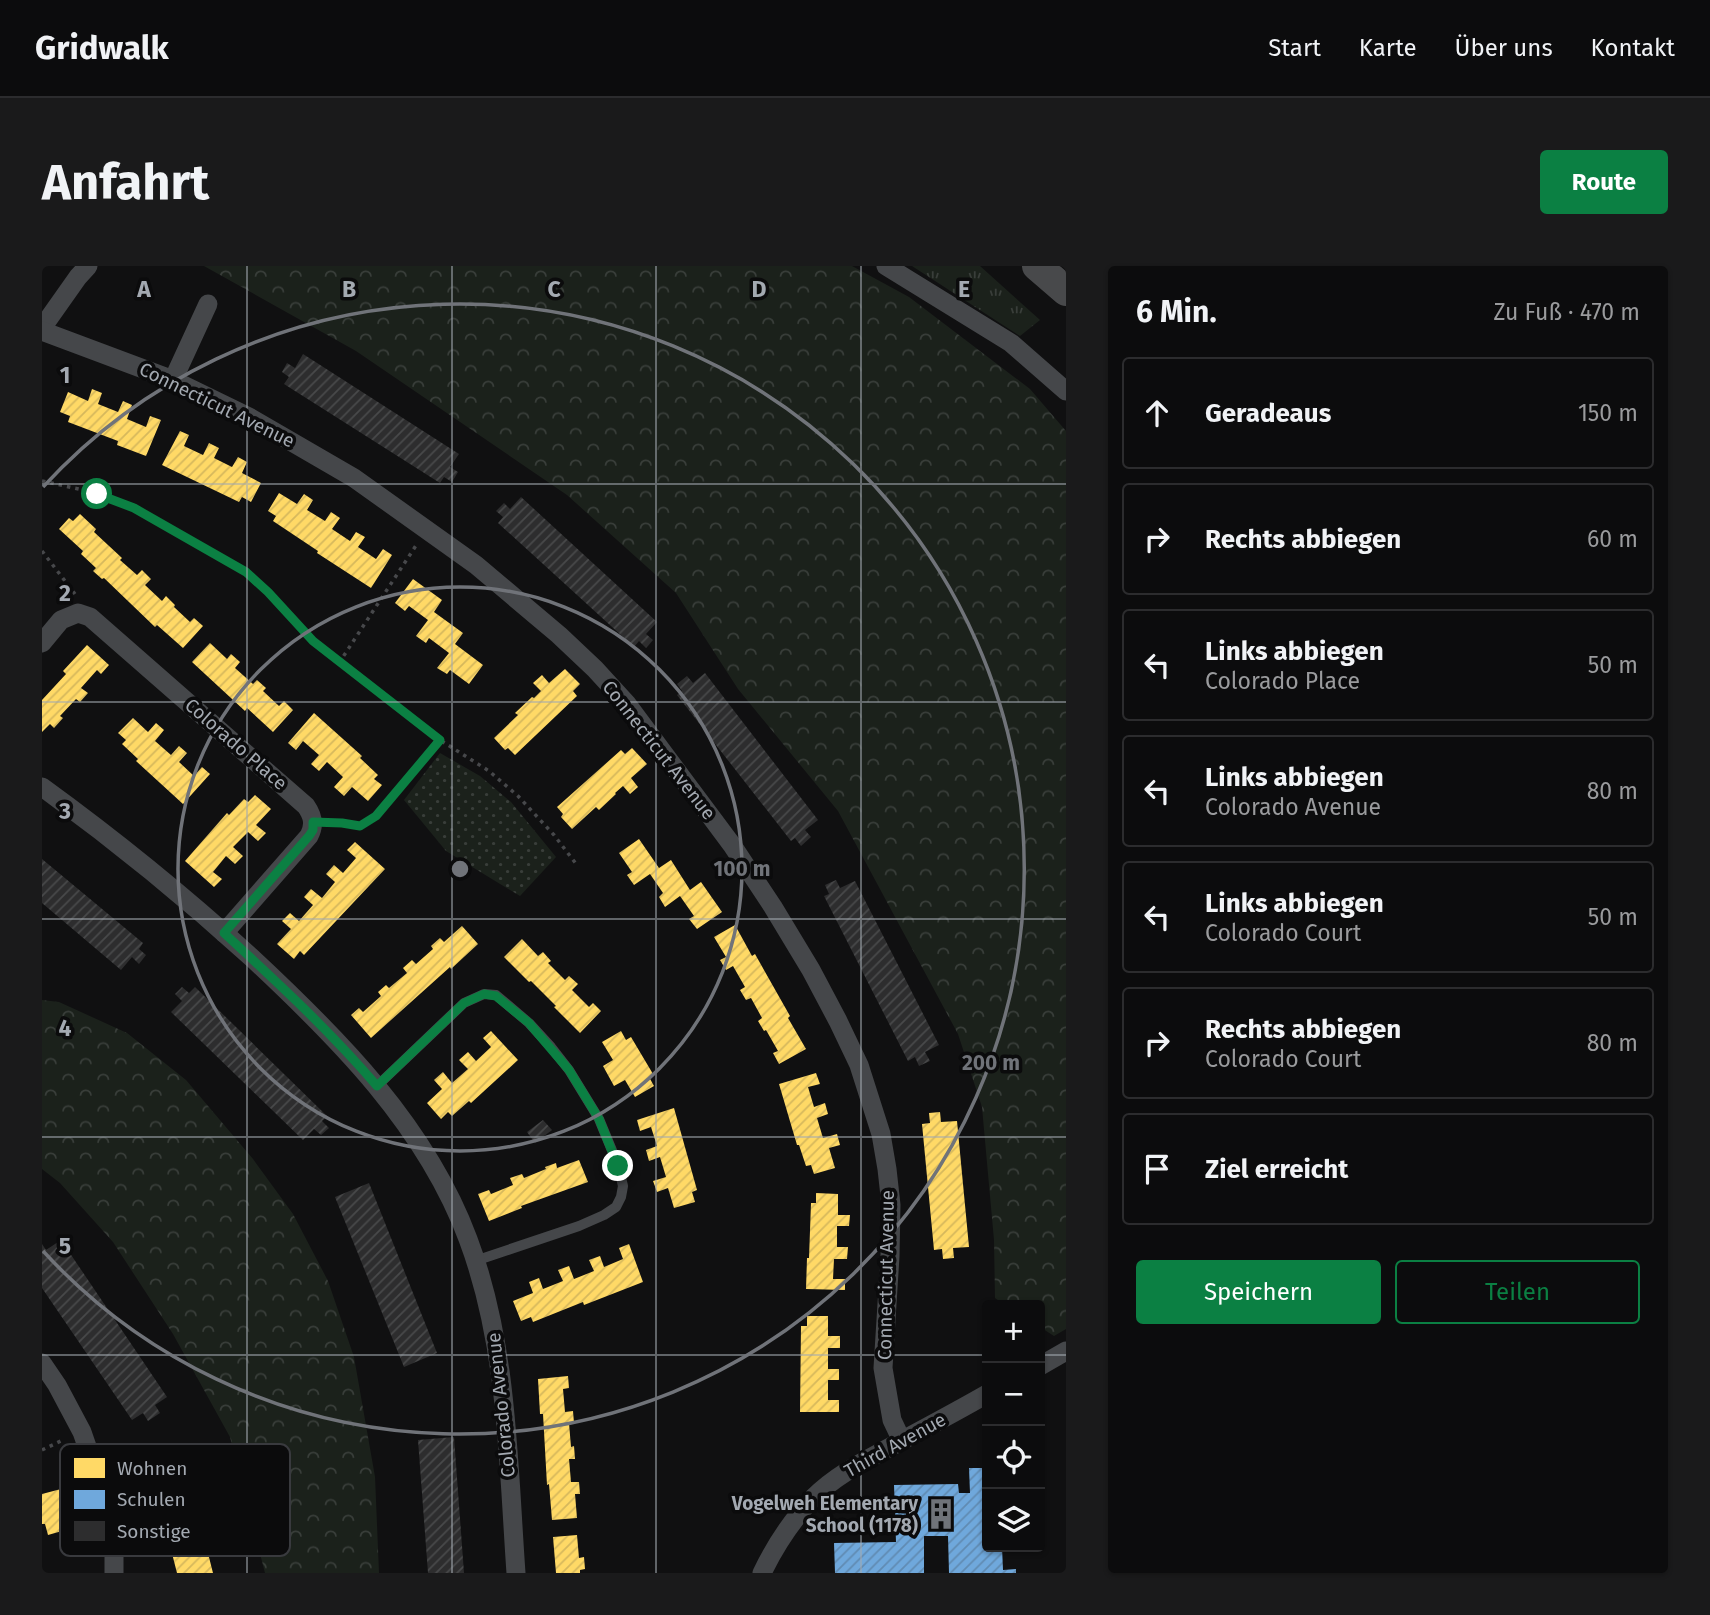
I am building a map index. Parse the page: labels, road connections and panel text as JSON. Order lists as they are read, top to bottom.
{
  "streets": {
    "street": [
      "Connecticut Avenue",
      "Colorado Place",
      "Colorado Avenue",
      "Third Avenue"
    ]
  },
  "crossings": [
    ["Connecticut Avenue", "Third Avenue"]
  ],
  "places": {
    "building": ["Vogelweh Elementary School (1178)"]
  },
  "legend": ["Wohnen", "Schulen", "Sonstige"],
  "page": {
    "header": "Gridwalk",
    "nav": [
      "Start",
      "Karte",
      "Über uns",
      "Kontakt"
    ],
    "buttons": [
      "Route",
      ["Speichern", "Teilen"]
    ],
    "title": "Anfahrt",
    "heading": ["6 Min.", "Zu Fuß · 470 m"],
    "list": [
      ["Geradeaus", "150 m"],
      ["Rechts abbiegen", "60 m"],
      ["Links abbiegen", "Colorado Place", "50 m"],
      ["Links abbiegen", "Colorado Avenue", "80 m"],
      ["Links abbiegen", "Colorado Court", "50 m"],
      ["Rechts abbiegen", "Colorado Court", "80 m"],
      "Ziel erreicht"
    ],
    "map_buttons": ["+", "−"]
  },
  "grid": {
    "columns": [
      "A",
      "B",
      "C",
      "D",
      "E"
    ],
    "rows": [
      "1",
      "2",
      "3",
      "4",
      "5"
    ]
  },
  "rings": ["100 m", "200 m"]
}
